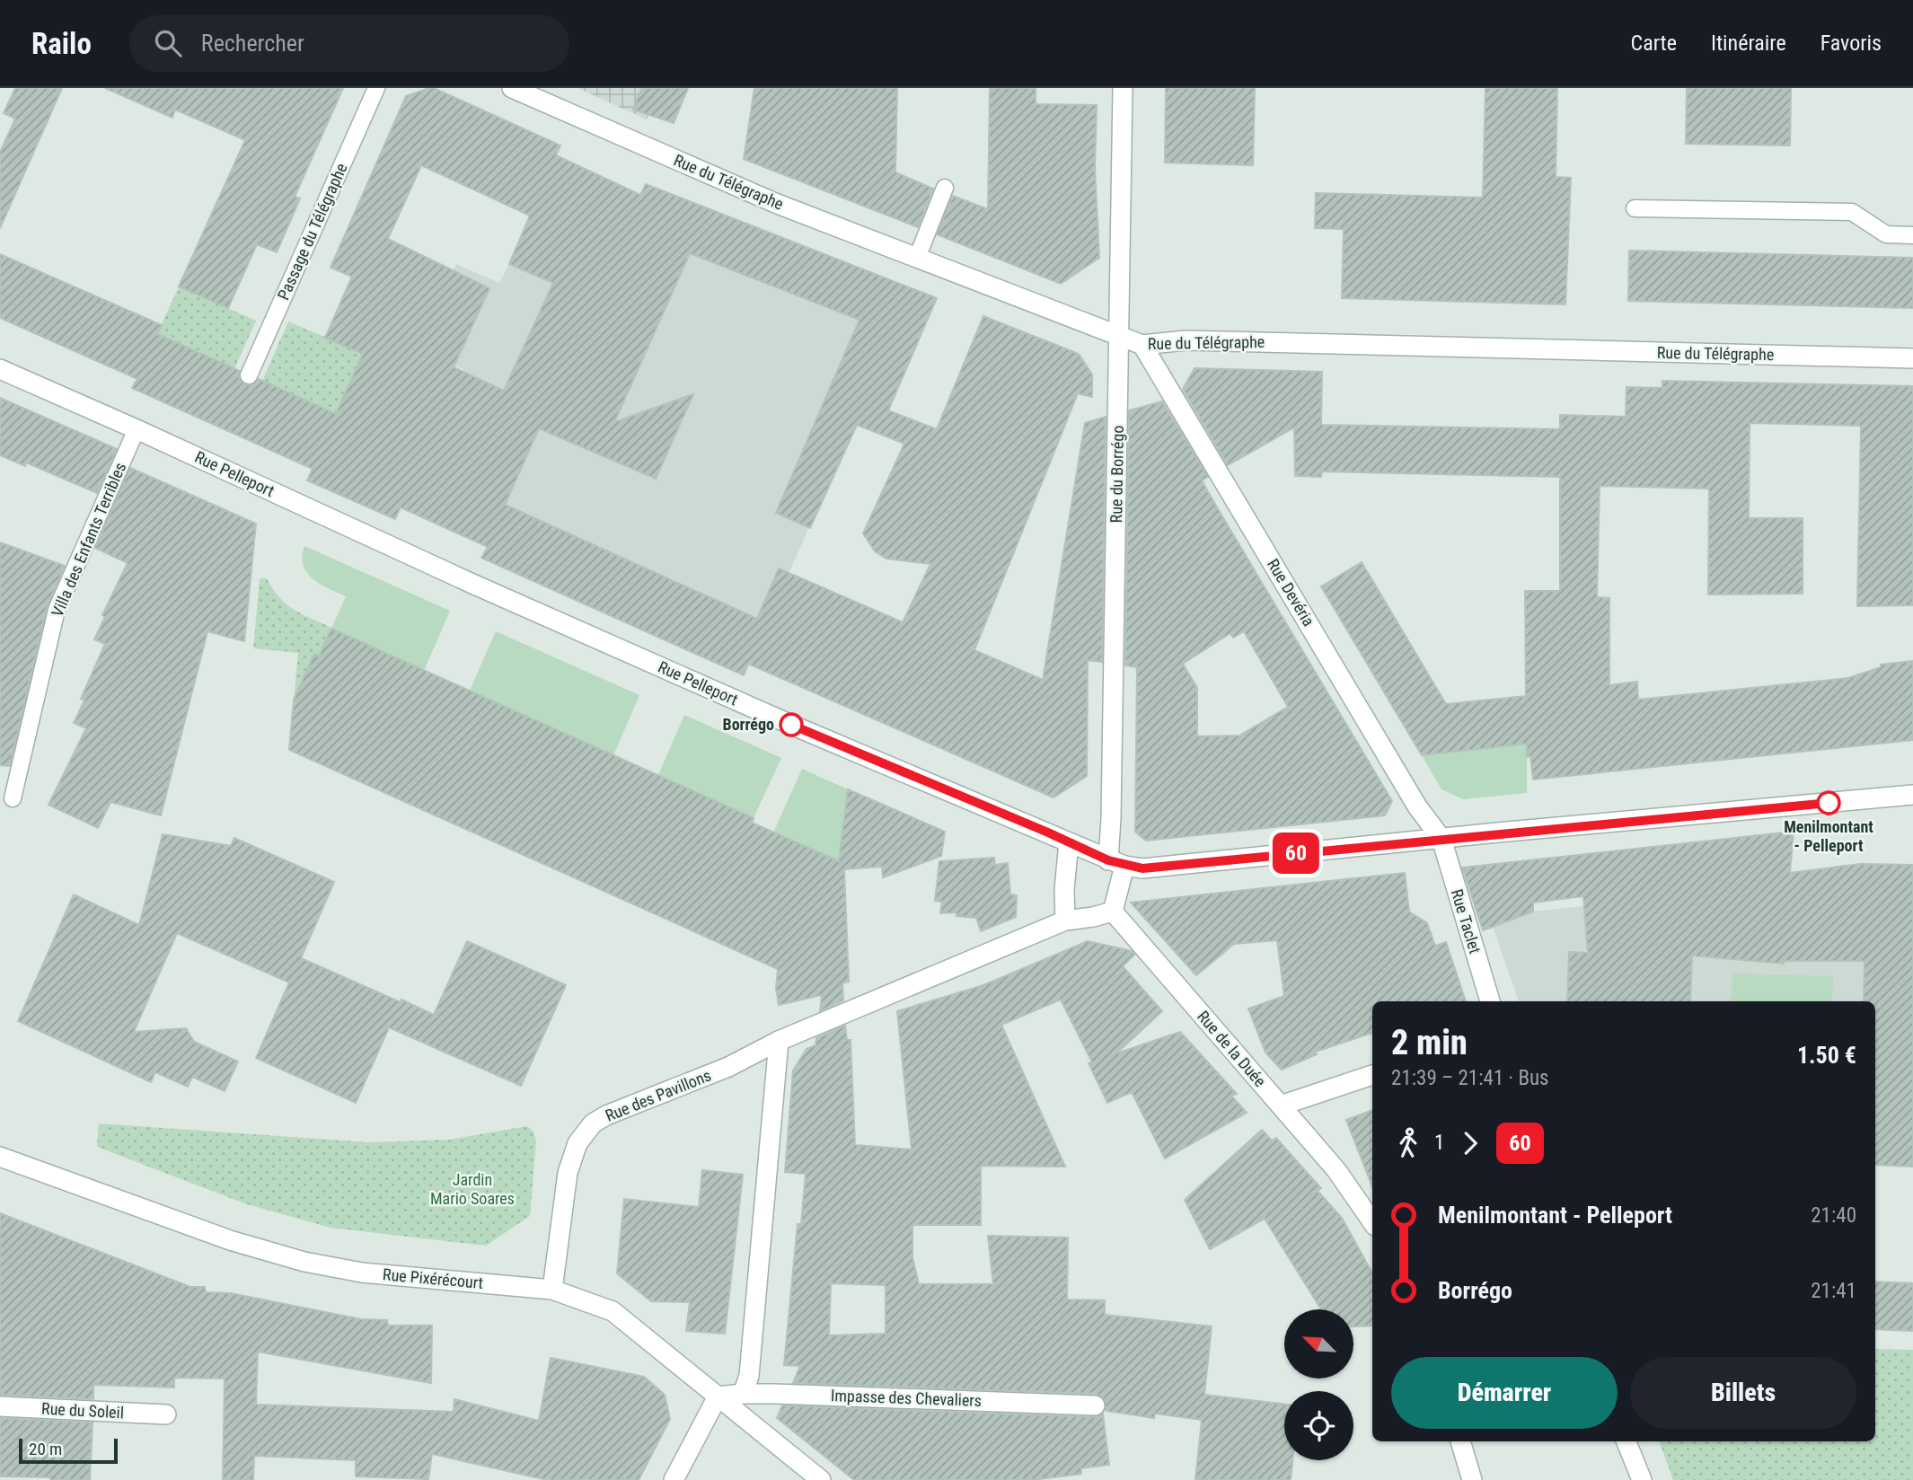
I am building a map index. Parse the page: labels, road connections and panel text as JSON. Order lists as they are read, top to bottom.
{
  "streets": {
    "street": [
      "Rue du Télégraphe",
      "Rue Pelleport",
      "Rue du Borrégo",
      "Rue Devéria",
      "Rue Taclet",
      "Rue de la Duée",
      "Rue des Pavillons",
      "Rue Pixérécourt",
      "Impasse des Chevaliers",
      "Rue du Soleil"
    ],
    "lane": ["Passage du Télégraphe", "Villa des Enfants Terribles"]
  },
  "crossings": [
    ["Rue du Télégraphe", "Rue du Borrégo"],
    ["Rue du Télégraphe", "Rue Devéria"],
    ["Rue Pelleport", "Rue du Borrégo"],
    ["Rue Pelleport", "Villa des Enfants Terribles"],
    ["Rue Pelleport", "Rue Devéria"],
    ["Rue Pelleport", "Rue Taclet"],
    ["Rue Devéria", "Rue Taclet"],
    ["Rue de la Duée", "Rue des Pavillons"],
    ["Rue des Pavillons", "Rue Pixérécourt"],
    ["Rue Pixérécourt", "Impasse des Chevaliers"]
  ],
  "parks": ["Jardin Mario Soares"],
  "places": ["Borrégo", "Menilmontant - Pelleport"],
  "lines": ["bus line 60"],
  "scale_bar": "20 m",
  "north": "top left",
  "page": {
    "header": "Railo",
    "search": "Rechercher",
    "nav": ["Carte", "Itinéraire", "Favoris"],
    "on_map": "60",
    "heading": ["2 min", "21:39 – 21:41 · Bus", "1.50 €"],
    "legs": ["1", "60"],
    "list": [
      {
        "name": "Menilmontant - Pelleport",
        "value": "21:40"
      },
      {
        "name": "Borrégo",
        "value": "21:41"
      }
    ],
    "buttons": ["Démarrer", "Billets"],
    "scale": "20 m"
  }
}
